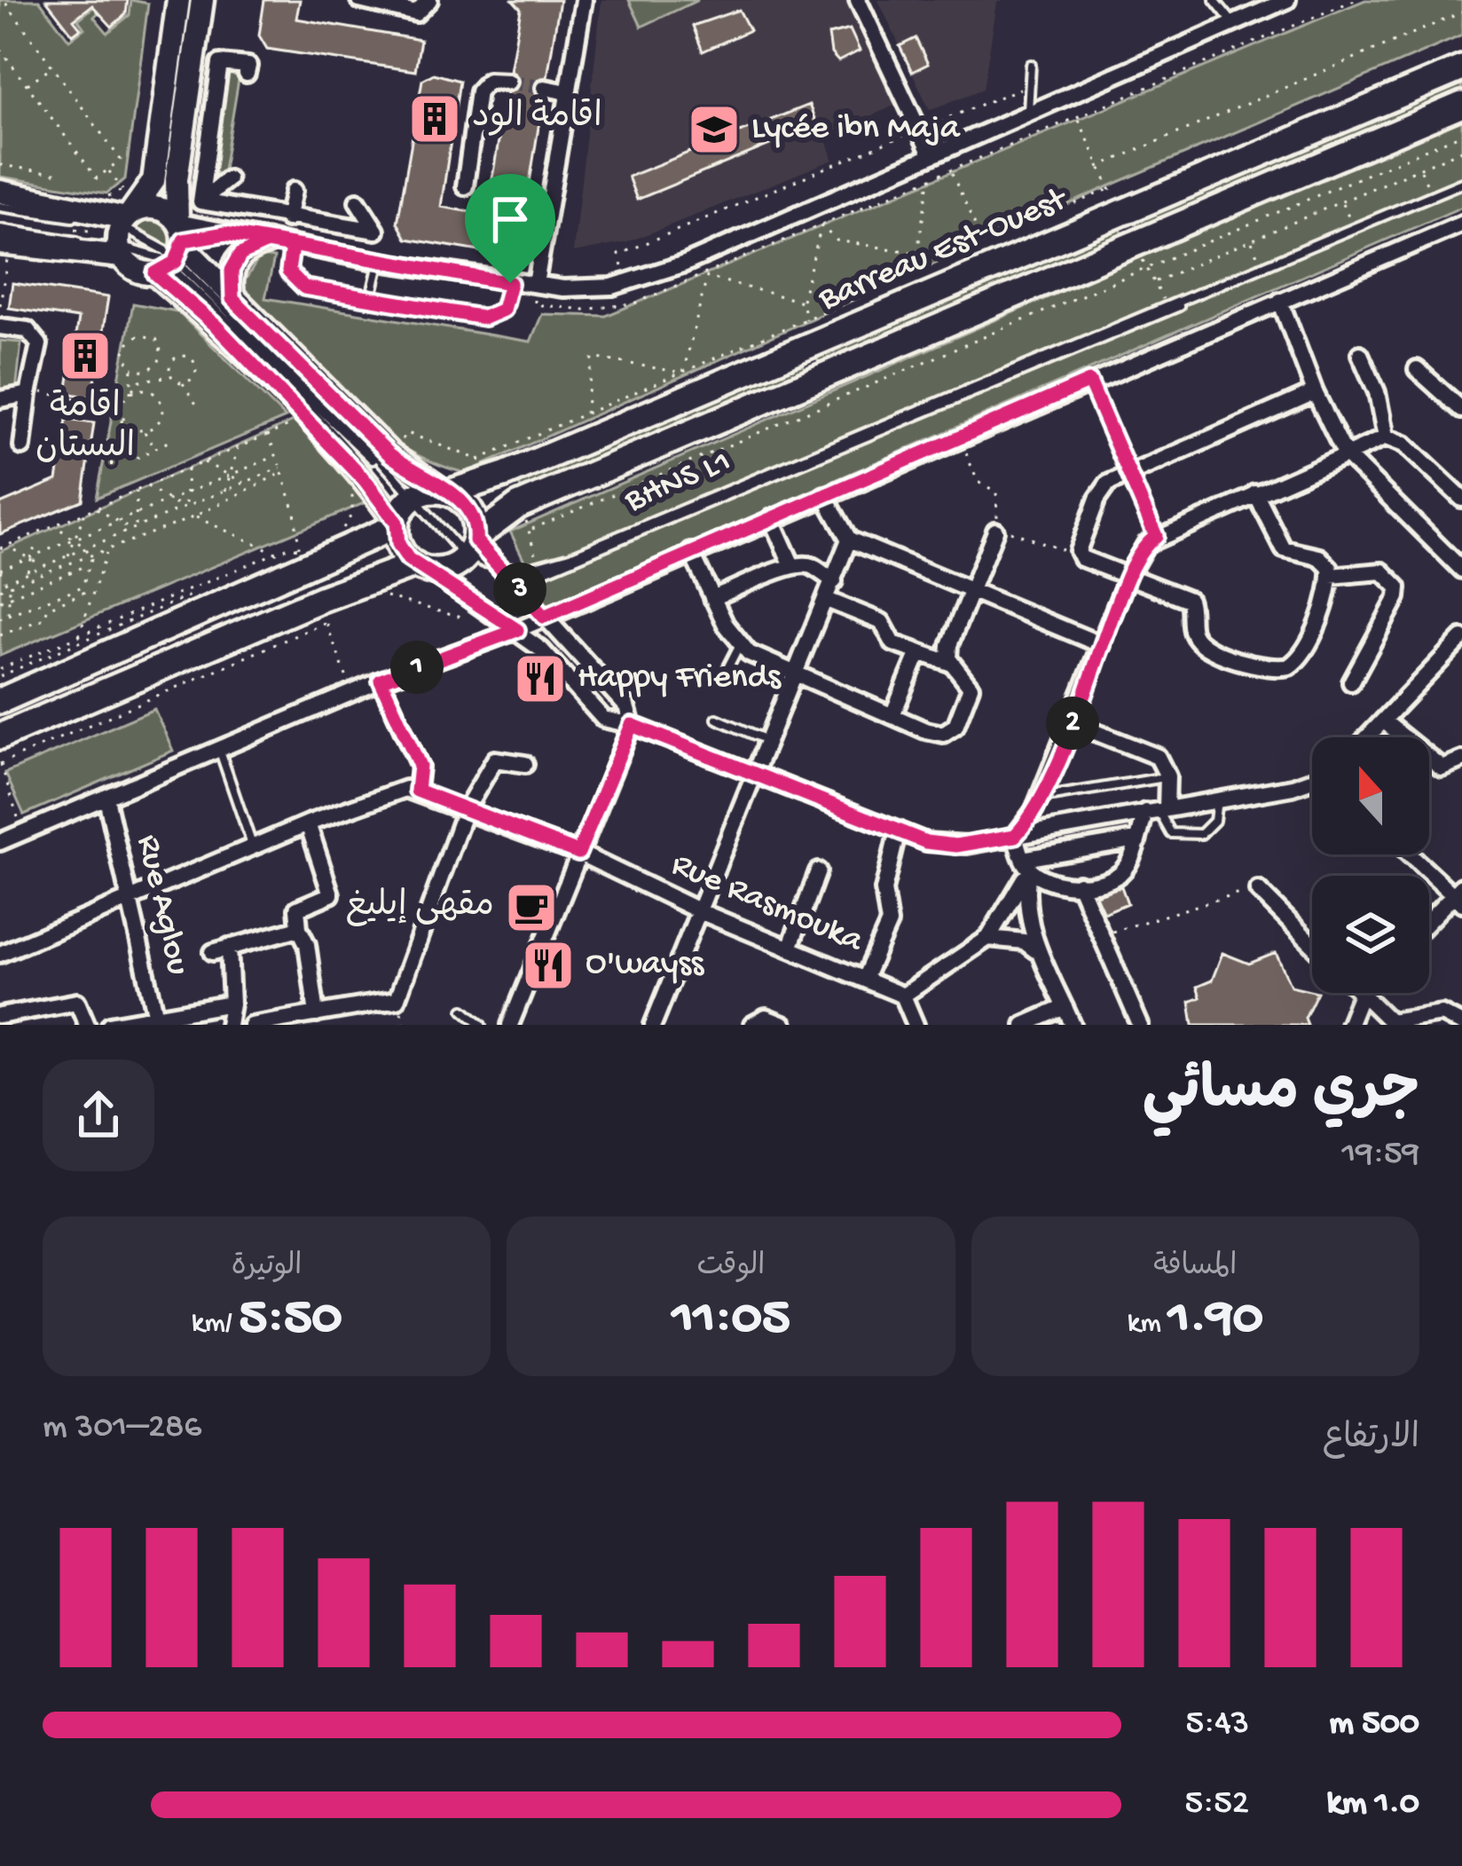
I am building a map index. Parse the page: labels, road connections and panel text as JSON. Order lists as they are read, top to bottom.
{
  "streets": {
    "main road": ["Barreau Est-Ouest"],
    "street": ["Rue Rasmouka", "Rue Aglou"],
    "lane": ["BHNS L1"]
  },
  "places": {
    "building": ["اقامة الود", "اقامة البستان"],
    "school or university": ["Lycée ibn Maja"],
    "restaurant": ["Happy Friends", "O'wayss"],
    "cafe": ["مقهى إيليغ"]
  },
  "north": "top",
  "page": {
    "pins": ["3", "1", "2"],
    "heading": ["جري مسائي", "19:59"],
    "stats": [
      ["المسافة", "1.90 km"],
      ["الوقت", "11:05"],
      ["الوتيرة", "5:50 /km"]
    ],
    "chart": ["الارتفاع", "286–301 m"],
    "list": [
      {
        "name": "500 m",
        "note": "5:43"
      },
      {
        "name": "1.0 km",
        "note": "5:52"
      }
    ]
  }
}
